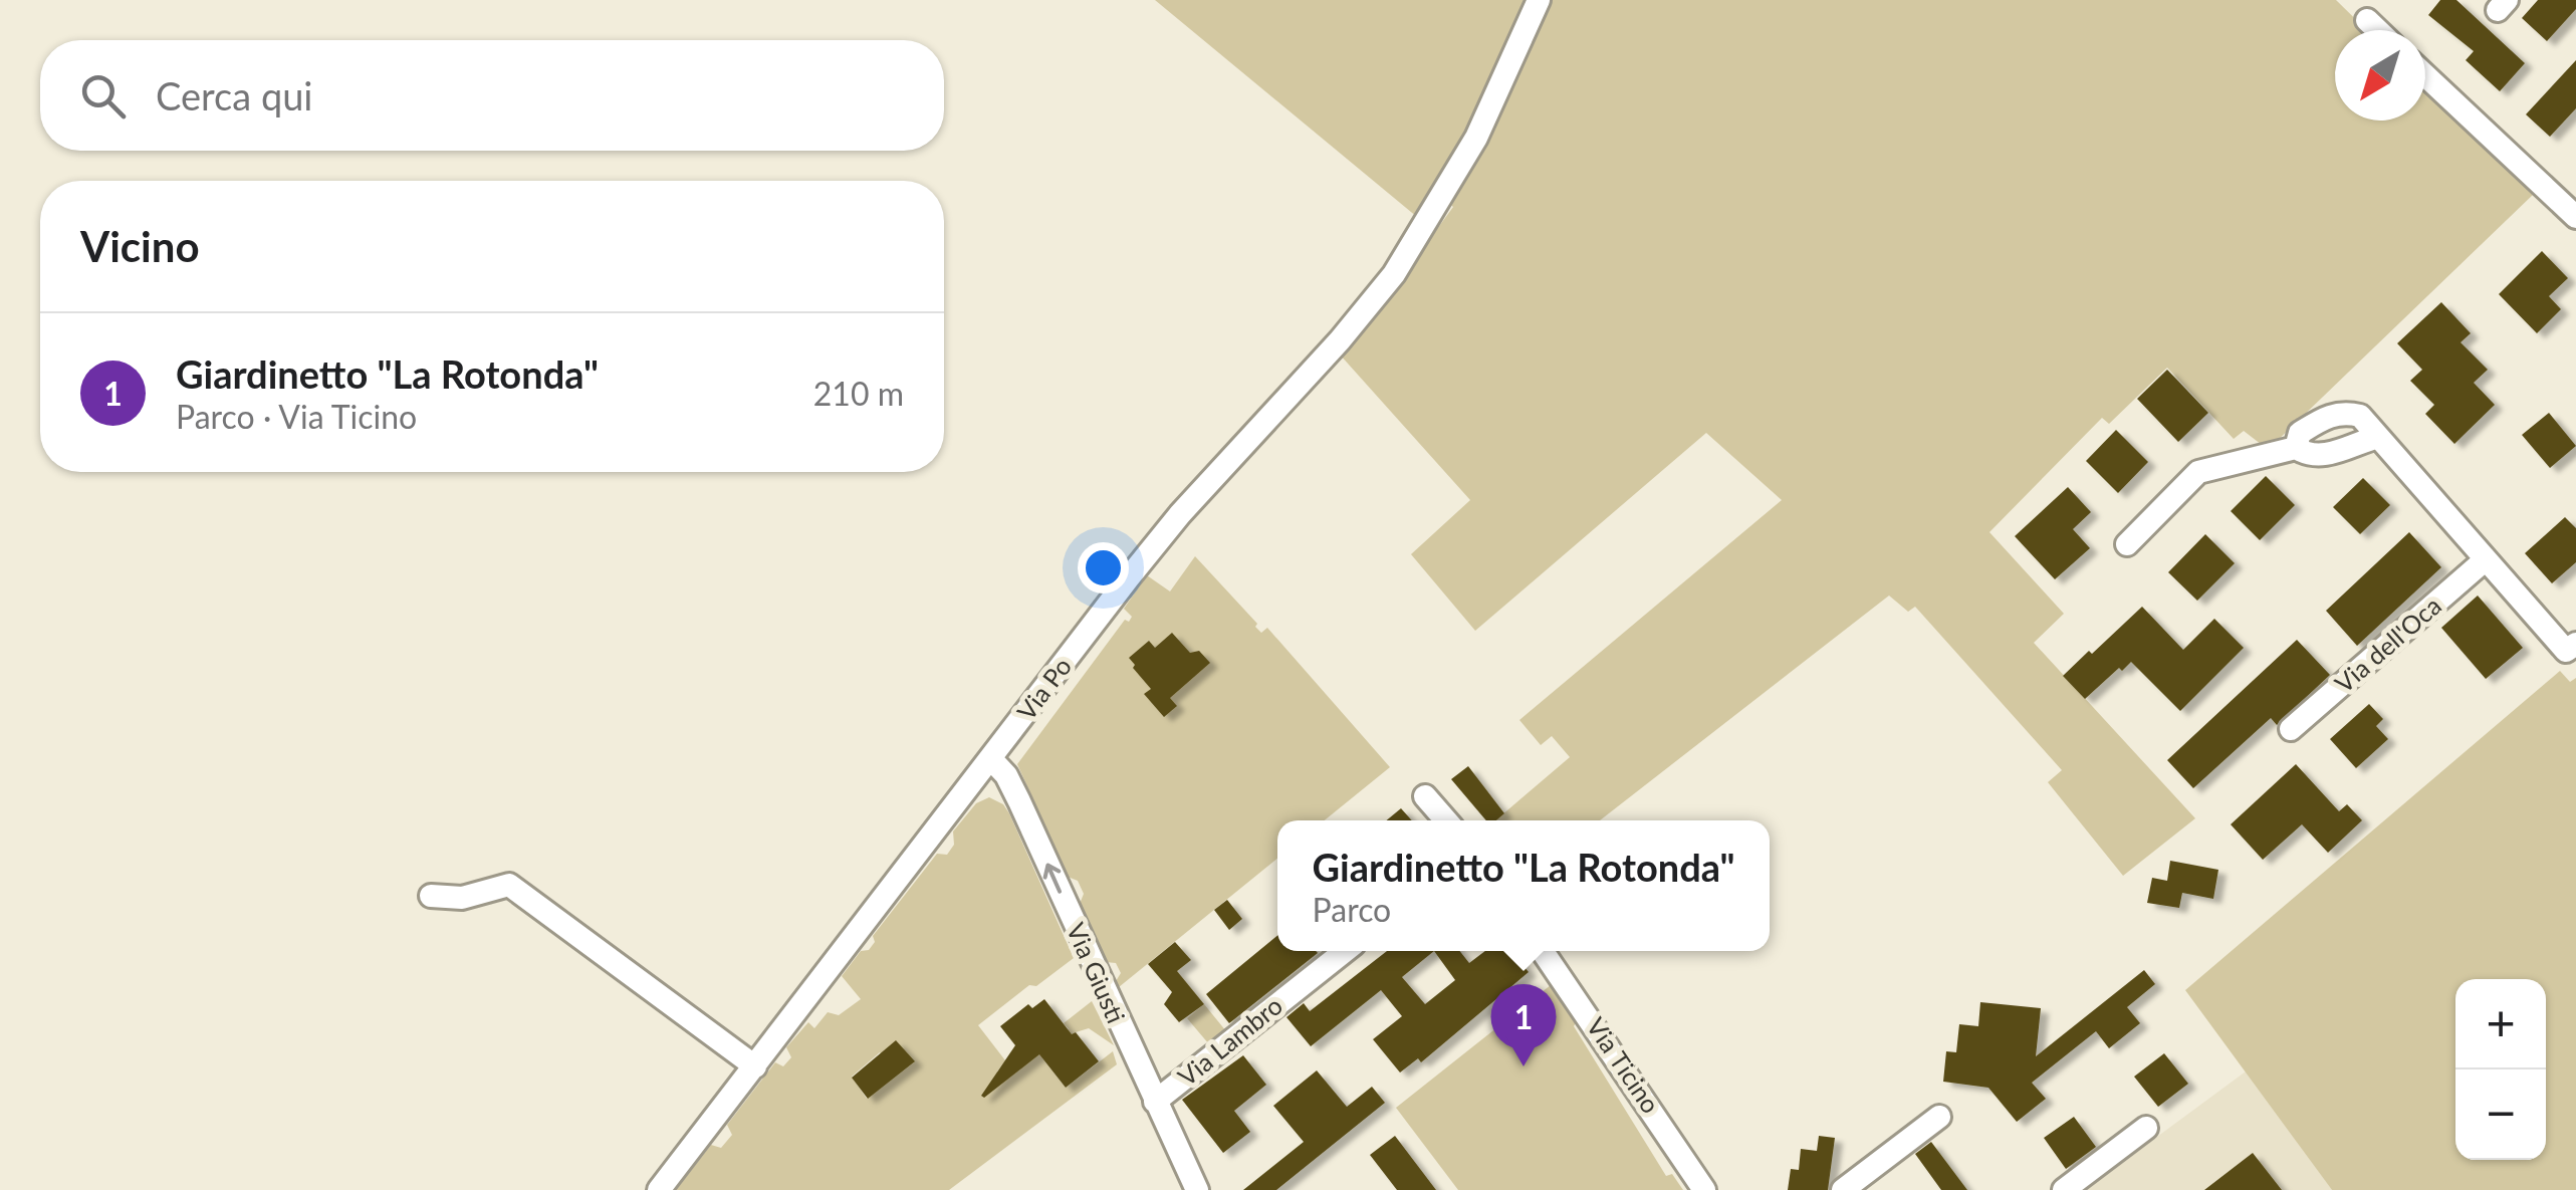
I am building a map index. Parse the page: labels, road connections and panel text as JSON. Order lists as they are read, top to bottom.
{
  "streets": {
    "street": [
      "Via dell'Oca",
      "Via Po",
      "Via Giusti",
      "Via Lambro",
      "Via Ticino"
    ]
  },
  "crossings": [
    ["Via Po", "Via Giusti"],
    ["Via Giusti", "Via Lambro"]
  ],
  "one_way": ["Via Giusti"],
  "north": "bottom left",
  "page": {
    "search": "Cerca qui",
    "heading": "Vicino",
    "list": [
      {
        "mark": "1",
        "name": "Giardinetto \"La Rotonda\"",
        "note": "Parco · Via Ticino",
        "value": "210 m"
      }
    ],
    "popup": ["Giardinetto \"La Rotonda\"", "Parco"],
    "map_buttons": ["+", "−"],
    "pins": "1"
  }
}
